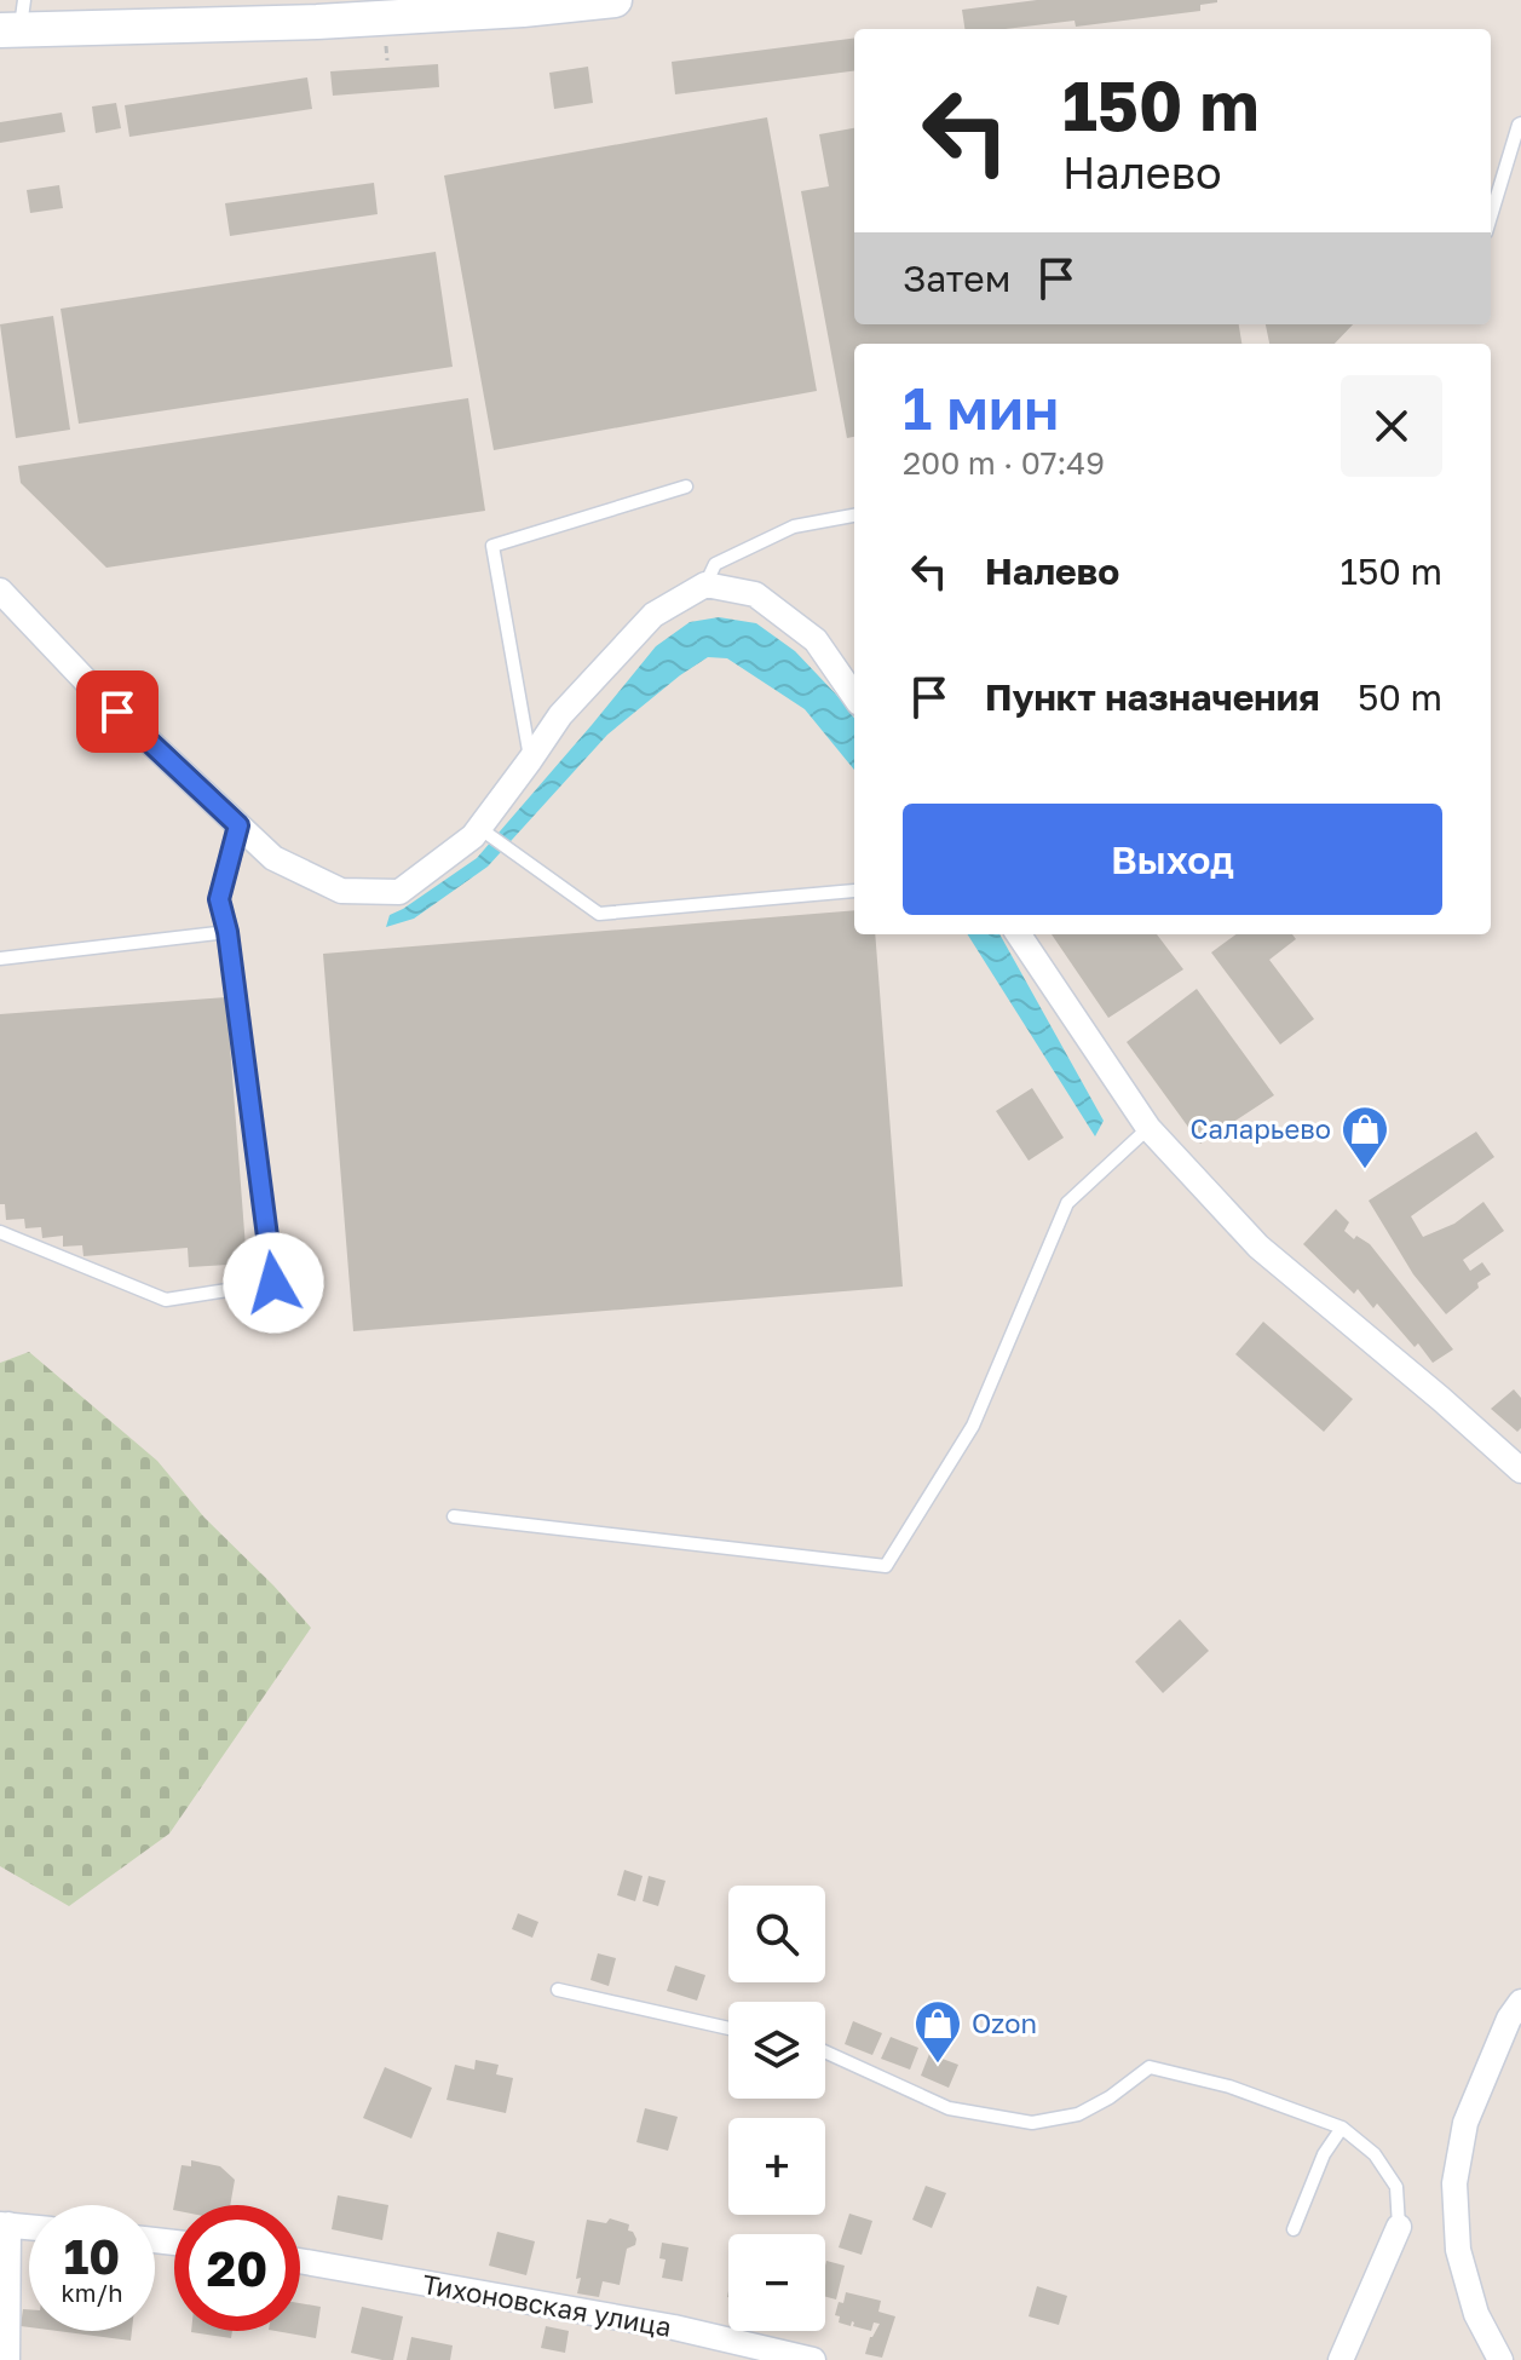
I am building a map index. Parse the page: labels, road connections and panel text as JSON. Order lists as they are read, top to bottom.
{
  "streets": {
    "street": ["Тихоновская улица"]
  },
  "places": {
    "shop": ["Саларьево", "Ozon"]
  },
  "page": {
    "turn": ["150 m", "Налево"],
    "then": "Затем",
    "heading": ["1 мин", "200 m · 07:49"],
    "list": [
      {
        "name": "Налево",
        "value": "150 m"
      },
      {
        "name": "Пункт назначения",
        "value": "50 m"
      }
    ],
    "buttons": "Выход",
    "map_buttons": ["+", "−"],
    "speed": "10 km/h",
    "limit": "20"
  }
}
